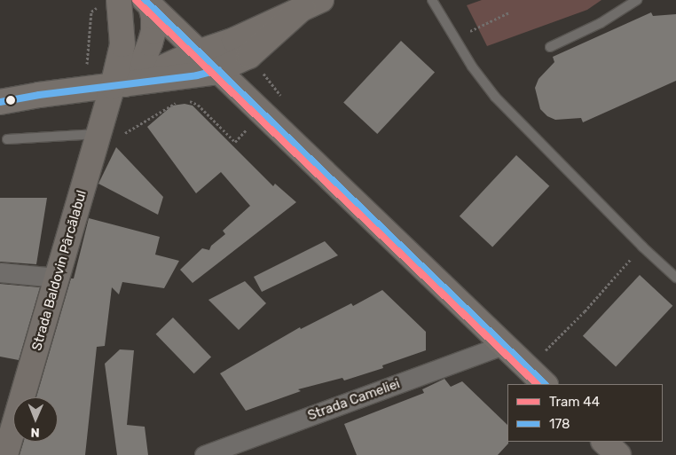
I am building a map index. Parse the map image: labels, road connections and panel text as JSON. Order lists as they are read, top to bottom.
{
  "streets": {
    "main road": ["Strada Baldovin Pârcălabul"],
    "street": ["Strada Cameliei"]
  },
  "lines": ["tram line 44", "transit line 178"],
  "legend": ["Tram 44", "178"],
  "north": "bottom"
}
